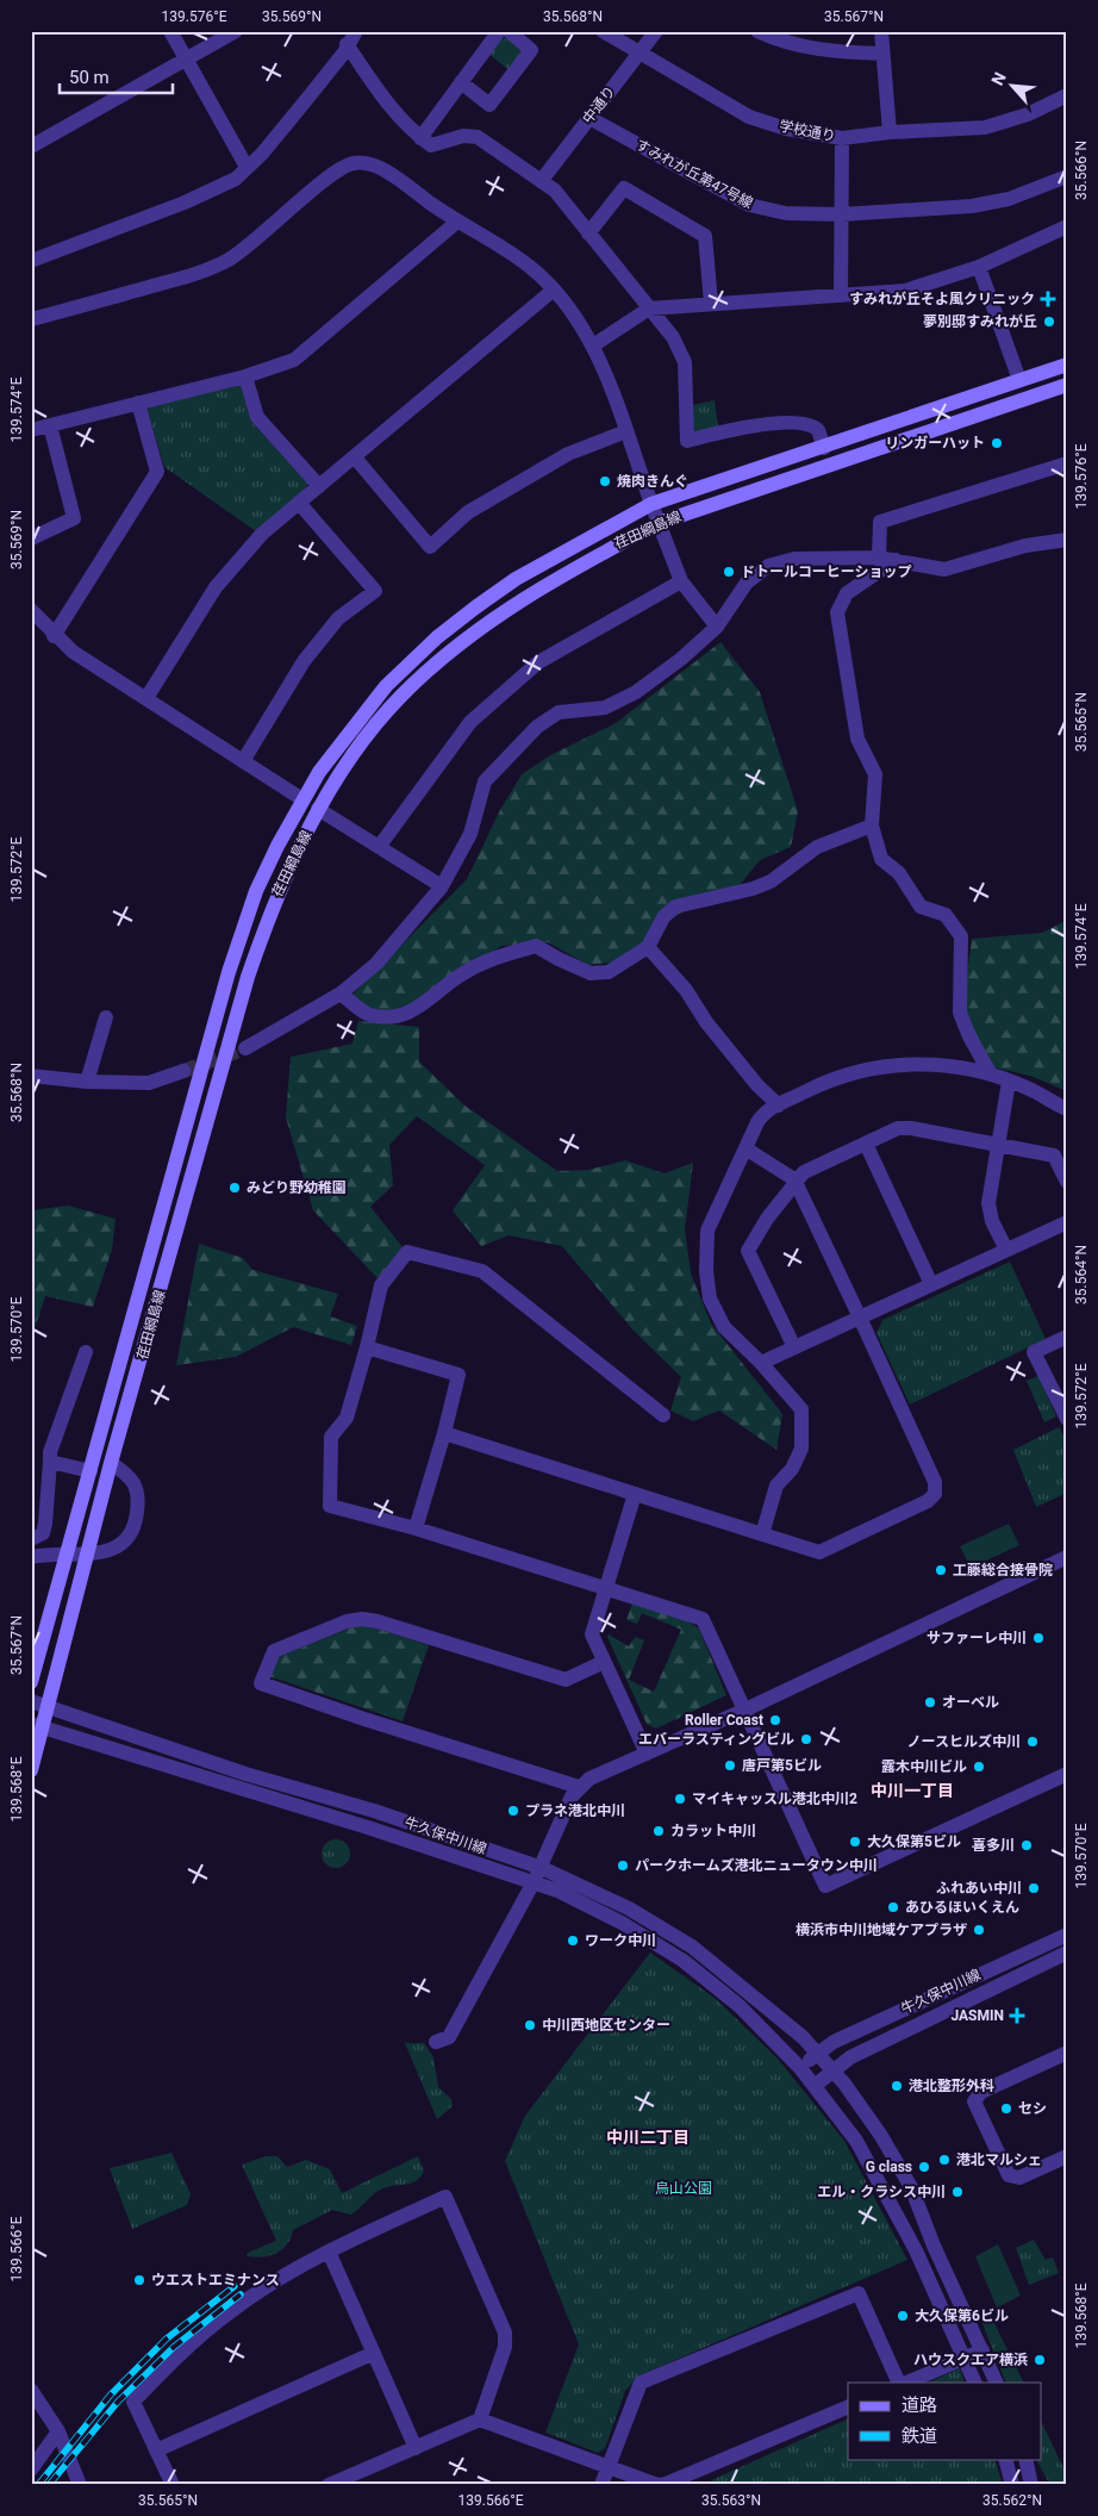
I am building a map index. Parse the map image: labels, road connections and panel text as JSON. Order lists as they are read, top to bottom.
{
  "streets": {
    "main road": ["荏田綱島線"],
    "street": [
      "中通り",
      "学校通り",
      "すみれが丘第47号線",
      "牛久保中川線"
    ]
  },
  "crossings": [
    ["中通り", "学校通り"],
    ["中通り", "すみれが丘第47号線"],
    ["荏田綱島線", "牛久保中川線"]
  ],
  "districts": ["中川一丁目", "中川二丁目"],
  "parks": ["烏山公園"],
  "places": {
    "health": ["すみれが丘そよ風クリニック", "JASMIN"],
    "other": [
      "夢別邸すみれが丘",
      "リンガーハット",
      "焼肉きんぐ",
      "ドトールコーヒーショップ",
      "みどり野幼稚園",
      "工藤総合接骨院",
      "サファーレ中川",
      "オーベル",
      "Roller Coast",
      "エバーラスティングビル",
      "ノースヒルズ中川",
      "唐戸第5ビル",
      "露木中川ビル",
      "マイキャッスル港北中川2",
      "プラネ港北中川",
      "カラット中川",
      "大久保第5ビル",
      "喜多川",
      "パークホームズ港北ニュータウン中川",
      "ふれあい中川",
      "あひるほいくえん",
      "横浜市中川地域ケアプラザ",
      "ワーク中川",
      "中川西地区センター",
      "港北整形外科",
      "セシ",
      "港北マルシェ",
      "G class",
      "エル・クラシス中川",
      "ウエストエミナンス",
      "大久保第6ビル",
      "ハウスクエア横浜"
    ]
  },
  "legend": ["道路", "鉄道"],
  "scale_bar": "50 m",
  "north": "top left",
  "coordinates": [
    "139.576°E",
    "35.569°N",
    "35.568°N",
    "35.567°N",
    "35.566°N",
    "139.574°E",
    "35.565°N",
    "139.572°E",
    "35.564°N",
    "139.570°E",
    "139.568°E",
    "139.566°E",
    "35.563°N",
    "35.562°N"
  ]
}
